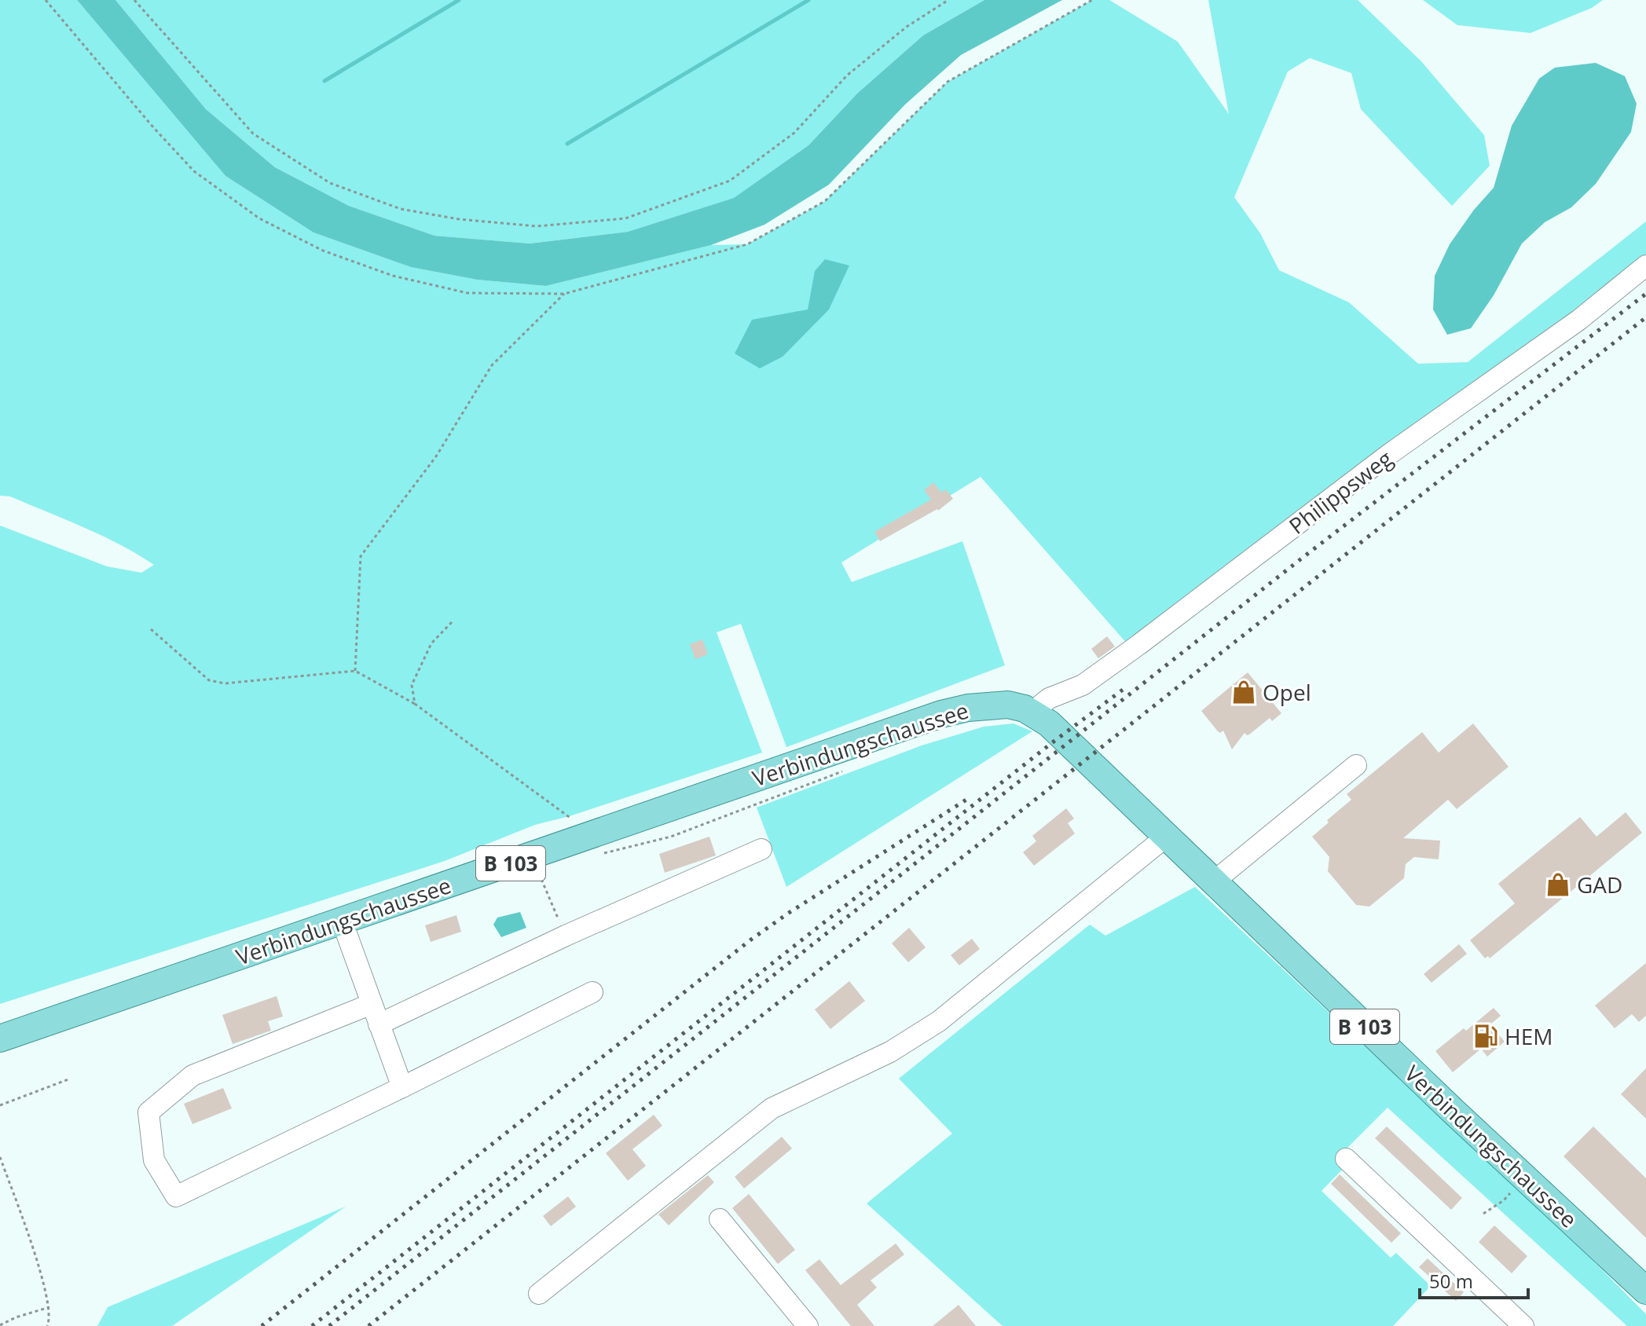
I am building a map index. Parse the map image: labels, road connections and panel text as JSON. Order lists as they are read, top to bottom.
{
  "streets": {
    "main road": ["Verbindungschaussee", "B 103"],
    "street": ["Philippsweg"]
  },
  "crossings": [
    ["Philippsweg", "Verbindungschaussee"]
  ],
  "places": {
    "shop": ["Opel", "GAD"],
    "fuel station": ["HEM"]
  },
  "scale_bar": "50 m"
}
